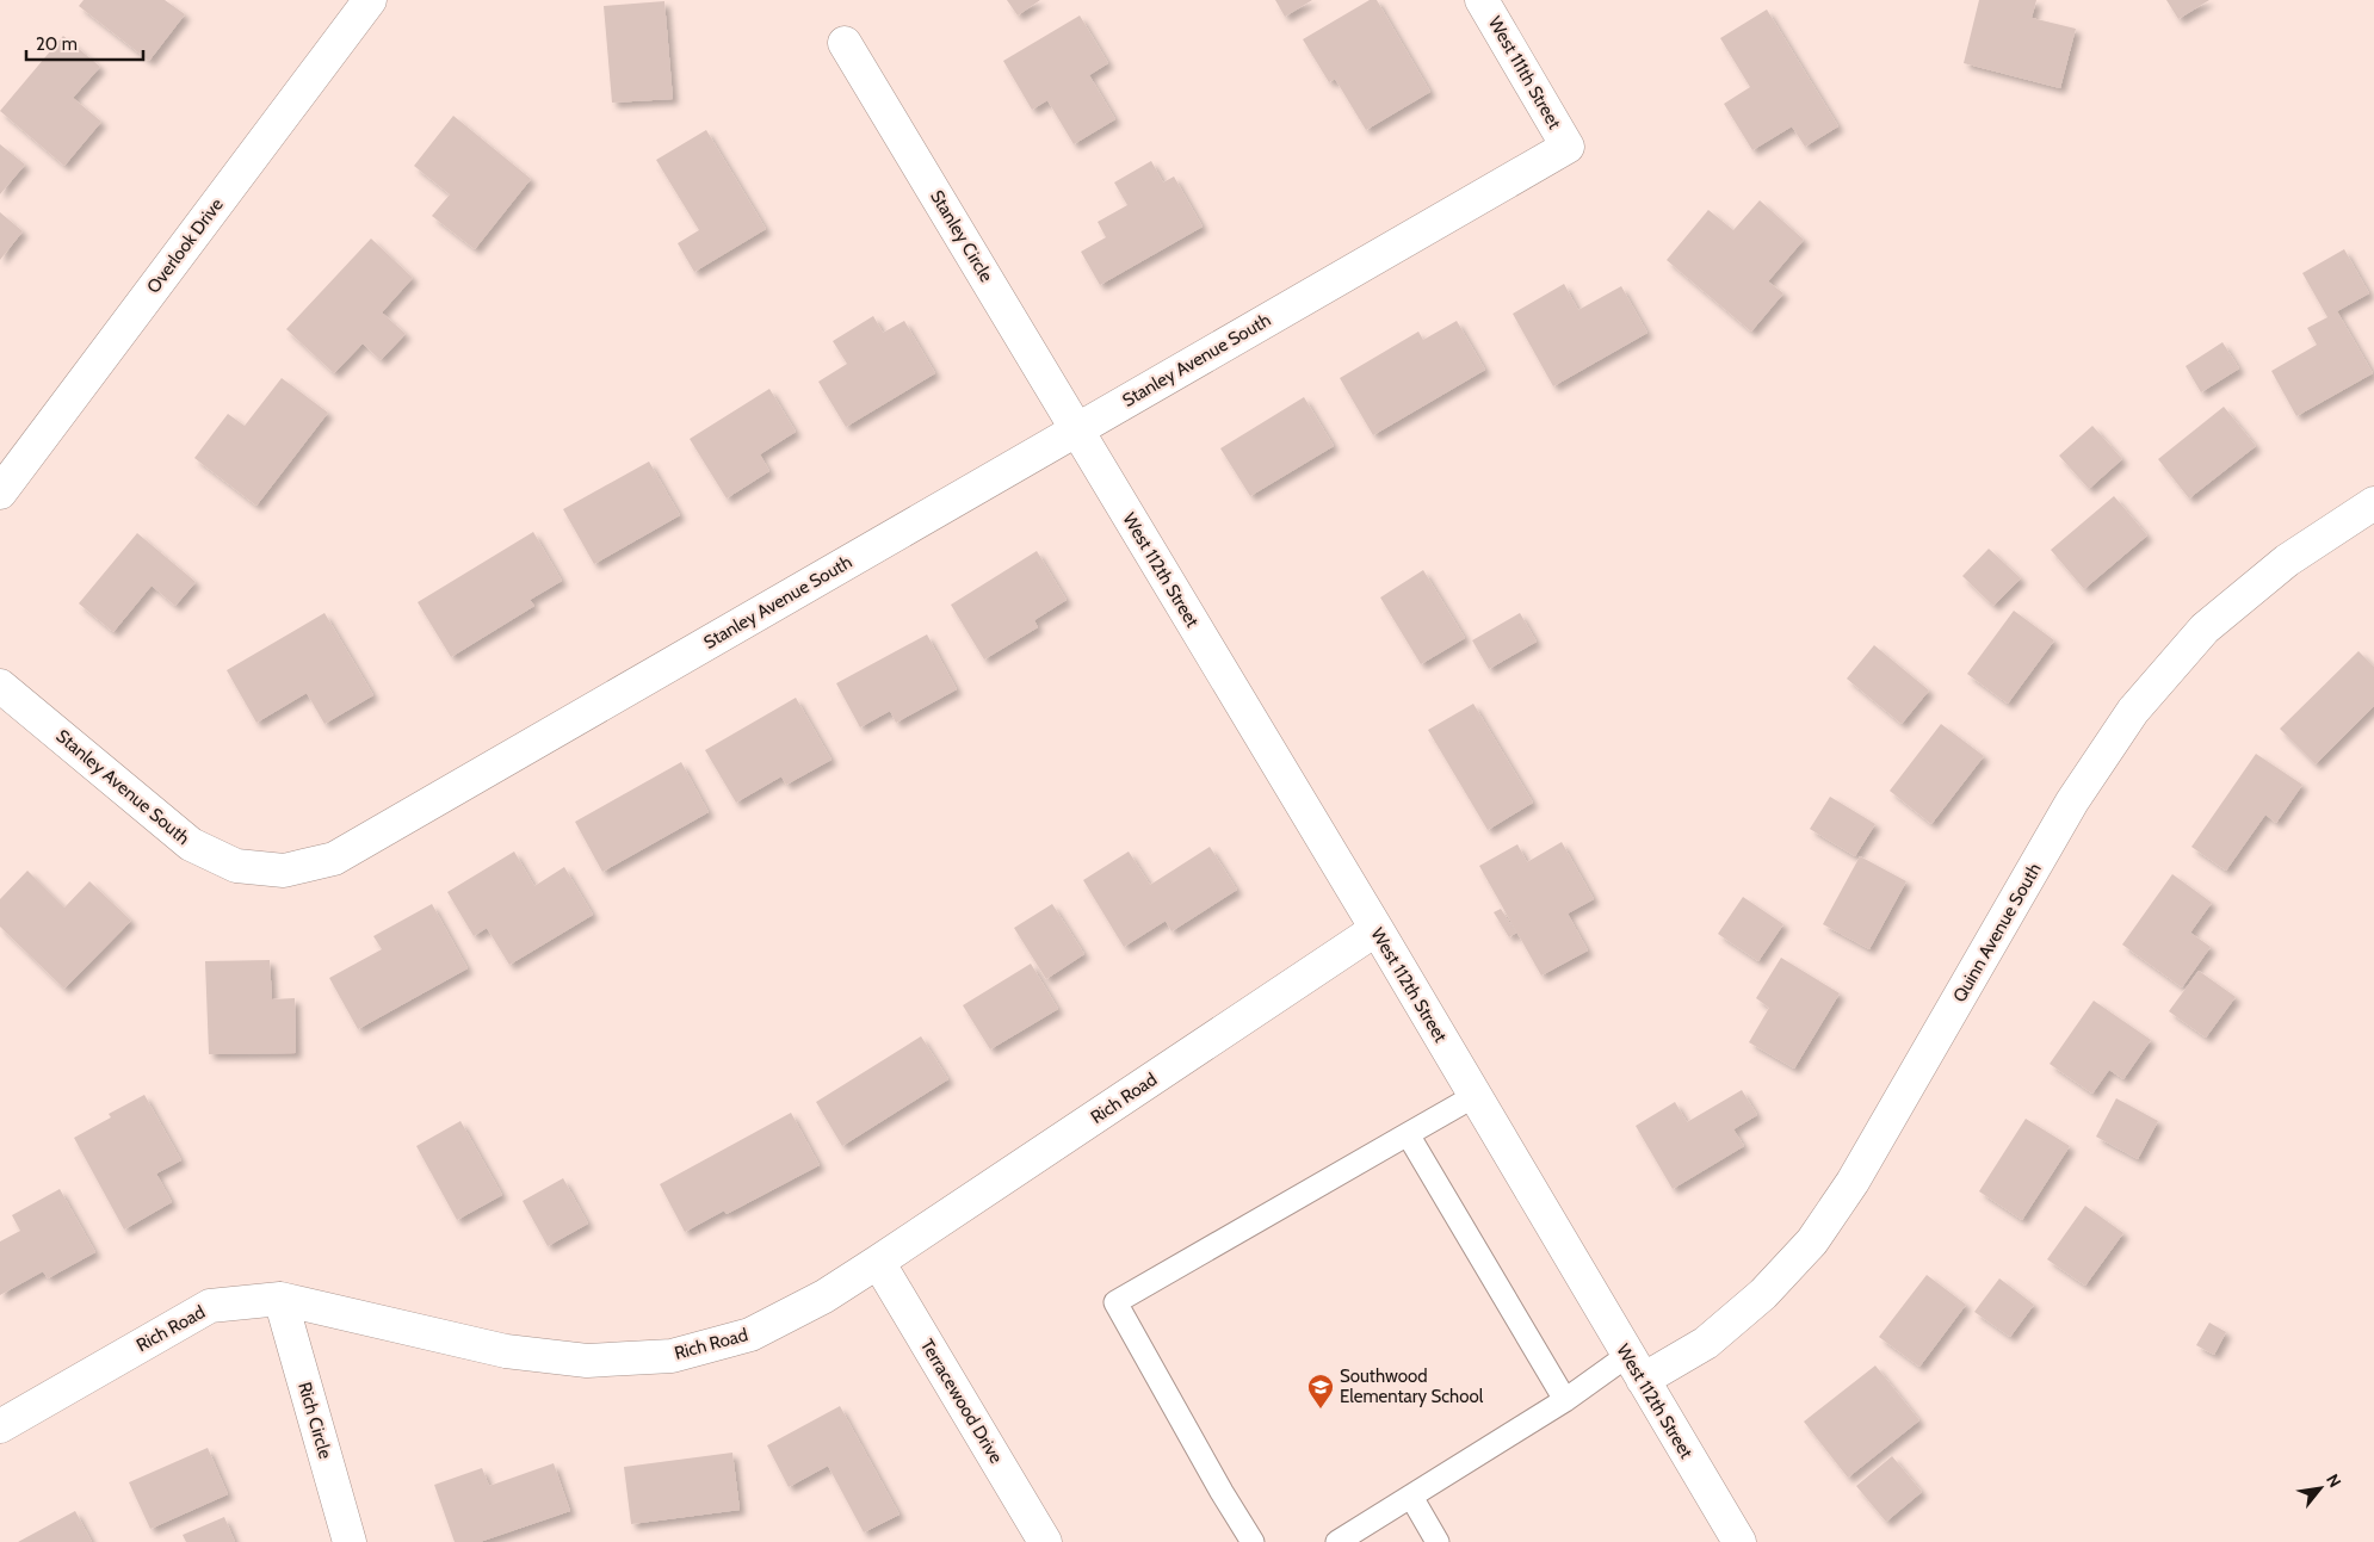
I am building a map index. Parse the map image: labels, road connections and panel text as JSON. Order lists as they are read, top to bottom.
{
  "streets": {
    "street": [
      "West 111th Street",
      "Stanley Circle",
      "Overlook Drive",
      "Stanley Avenue South",
      "West 112th Street",
      "Quinn Avenue South",
      "Rich Road",
      "Terracewood Drive",
      "Rich Circle"
    ]
  },
  "crossings": [
    ["West 111th Street", "Stanley Avenue South"],
    ["Stanley Circle", "Stanley Avenue South"],
    ["Stanley Circle", "West 112th Street"],
    ["Stanley Avenue South", "West 112th Street"],
    ["West 112th Street", "Quinn Avenue South"],
    ["West 112th Street", "Rich Road"],
    ["Rich Road", "Terracewood Drive"],
    ["Rich Road", "Rich Circle"]
  ],
  "places": {
    "school or university": ["Southwood Elementary School"]
  },
  "scale_bar": "20 m",
  "north": "top right"
}
